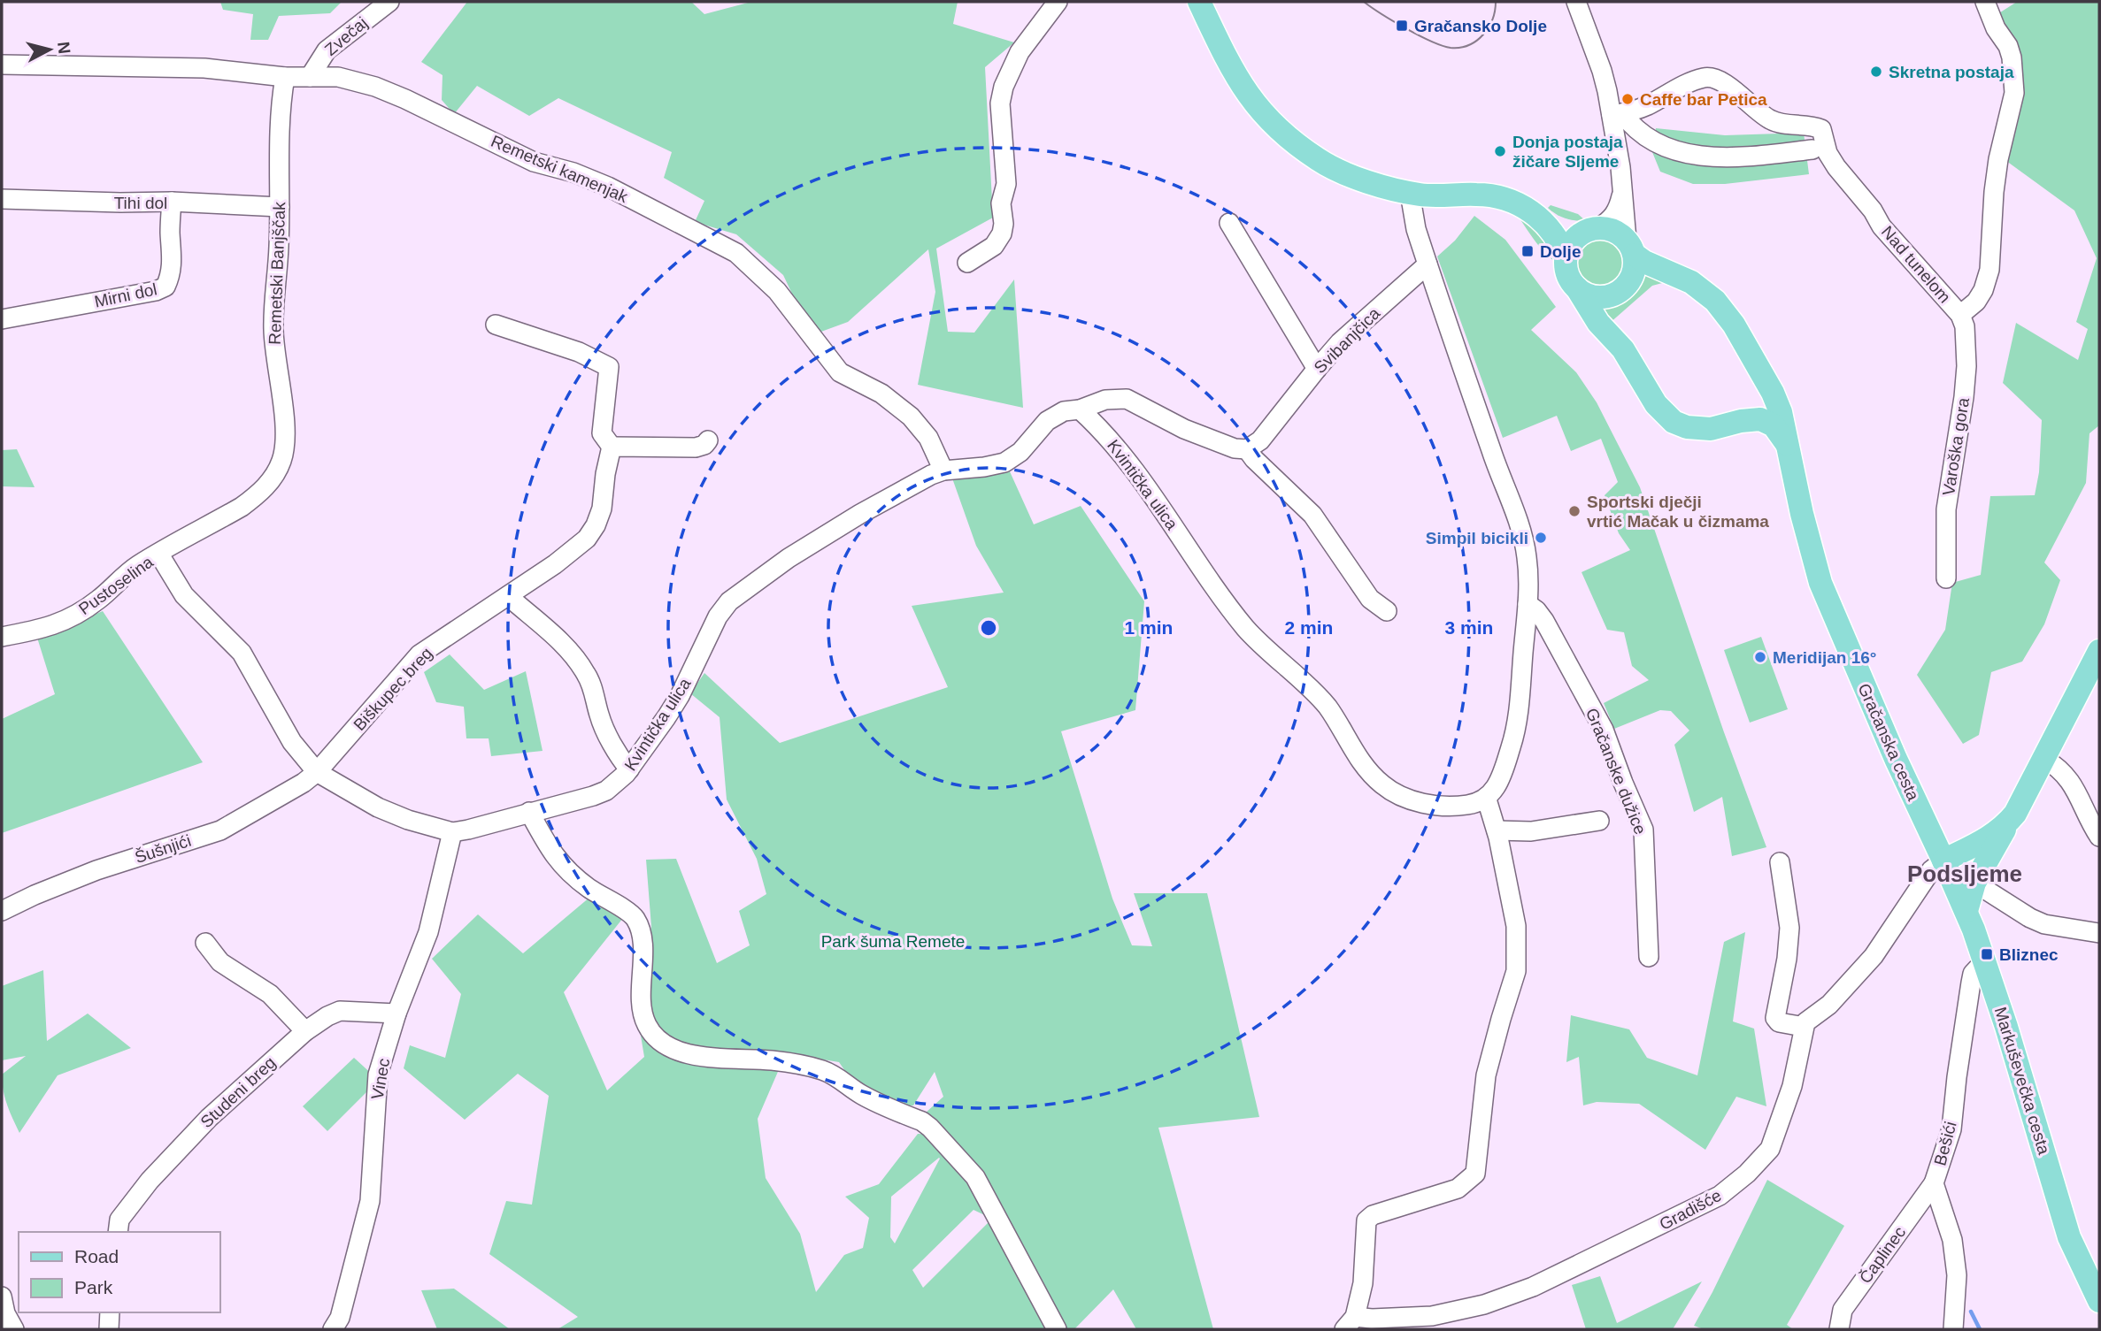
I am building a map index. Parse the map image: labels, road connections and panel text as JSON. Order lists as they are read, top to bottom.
{
  "streets": {
    "main road": ["Gračanska cesta", "Markuševečka cesta"],
    "street": [
      "Zvečaj",
      "Remetski kamenjak",
      "Tihi dol",
      "Nad tunelom",
      "Remetski Banjščak",
      "Mirni dol",
      "Svibanjčica",
      "Varoška gora",
      "Kvintička ulica",
      "Pustoselina",
      "Biškupec breg",
      "Gračanske dužice",
      "Šušnjići",
      "Vinec",
      "Studeni breg",
      "Bešići",
      "Gradišće",
      "Čaplinec"
    ]
  },
  "crossings": [
    ["Zvečaj", "Remetski kamenjak"],
    ["Remetski kamenjak", "Remetski Banjščak"],
    ["Remetski kamenjak", "Kvintička ulica"],
    ["Tihi dol", "Remetski Banjščak"],
    ["Tihi dol", "Mirni dol"],
    ["Nad tunelom", "Varoška gora"],
    ["Remetski Banjščak", "Kvintička ulica"],
    ["Remetski Banjščak", "Pustoselina"],
    ["Kvintička ulica", "Pustoselina"],
    ["Kvintička ulica", "Biškupec breg"],
    ["Kvintička ulica", "Šušnjići"],
    ["Kvintička ulica", "Vinec"],
    ["Biškupec breg", "Šušnjići"],
    ["Gračanska cesta", "Markuševečka cesta"],
    ["Vinec", "Studeni breg"],
    ["Markuševečka cesta", "Bešići"],
    ["Bešići", "Čaplinec"]
  ],
  "districts": ["Podsljeme"],
  "parks": ["Park šuma Remete"],
  "places": {
    "transit": ["Gračansko Dolje", "Dolje", "Bliznec"],
    "other": [
      "Skretna postaja",
      "Caffe bar Petica",
      "Donja postaja žičare Sljeme",
      "Sportski dječji vrtić Mačak u čizmama",
      "Simpil bicikli",
      "Meridijan 16°"
    ]
  },
  "legend": ["Road", "Park"],
  "north": "right",
  "rings": ["1 min", "2 min", "3 min"]
}
